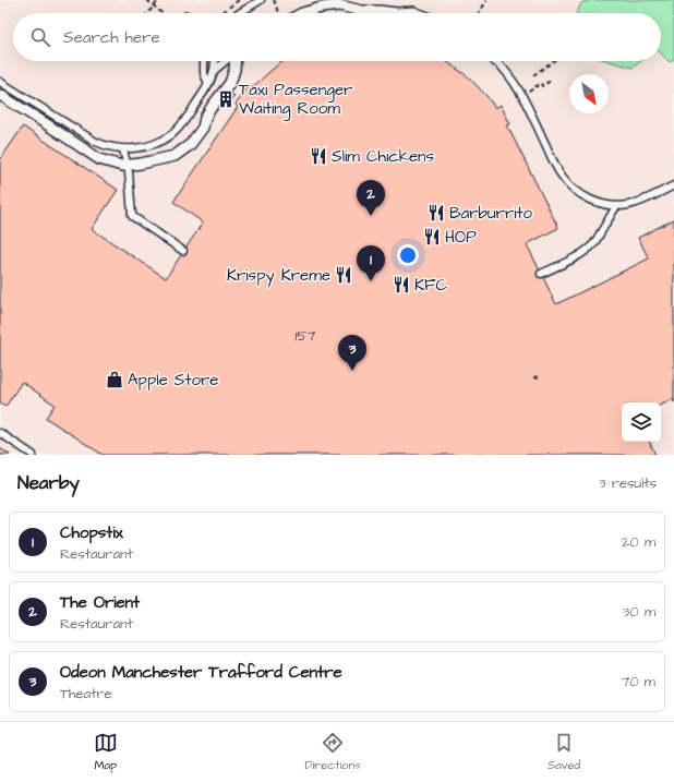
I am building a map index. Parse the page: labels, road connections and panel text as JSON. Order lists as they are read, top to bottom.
{
  "places": {
    "building": ["Taxi Passenger Waiting Room"],
    "restaurant": [
      "Slim Chickens",
      "Barburrito",
      "HOP",
      "Krispy Kreme",
      "KFC"
    ],
    "shop": ["Apple Store"]
  },
  "house_numbers": ["157"],
  "north": "bottom right",
  "page": {
    "search": "Search here",
    "pins": ["2", "1", "3"],
    "heading": ["Nearby", "3 results"],
    "list": [
      {
        "mark": "1",
        "name": "Chopstix",
        "note": "Restaurant",
        "value": "20 m"
      },
      {
        "mark": "2",
        "name": "The Orient",
        "note": "Restaurant",
        "value": "30 m"
      },
      {
        "mark": "3",
        "name": "Odeon Manchester Trafford Centre",
        "note": "Theatre",
        "value": "70 m"
      }
    ],
    "nav": ["Map", "Directions", "Saved"]
  }
}
